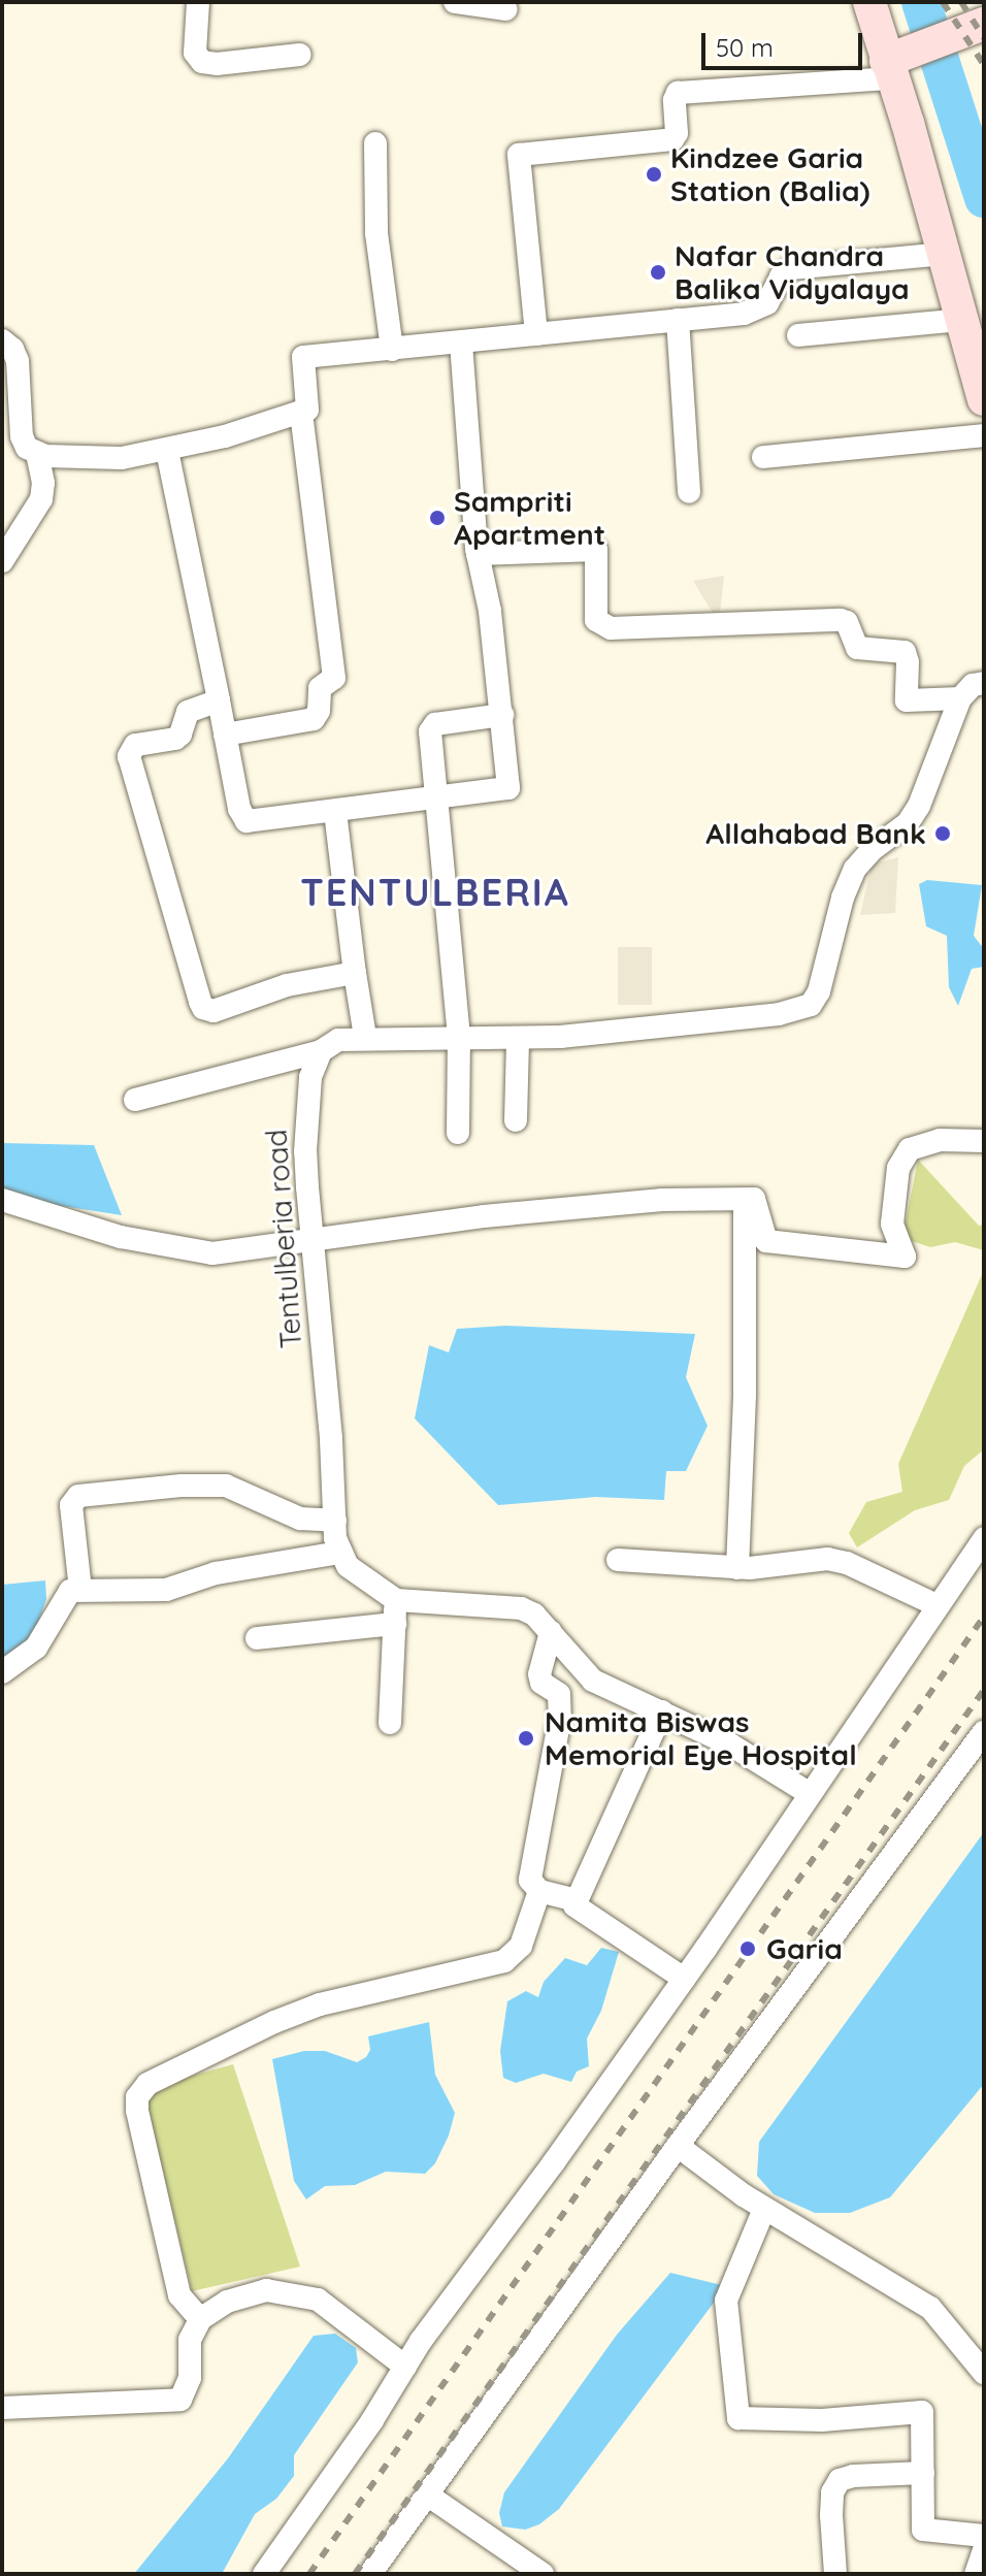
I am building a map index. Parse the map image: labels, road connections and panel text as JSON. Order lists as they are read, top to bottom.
{
  "streets": {
    "street": ["Tentulberia road"]
  },
  "districts": ["TENTULBERIA"],
  "places": [
    "Kindzee Garia Station (Balia)",
    "Nafar Chandra Balika Vidyalaya",
    "Sampriti Apartment",
    "Allahabad Bank",
    "Namita Biswas Memorial Eye Hospital",
    "Garia"
  ],
  "scale_bar": "50 m"
}
